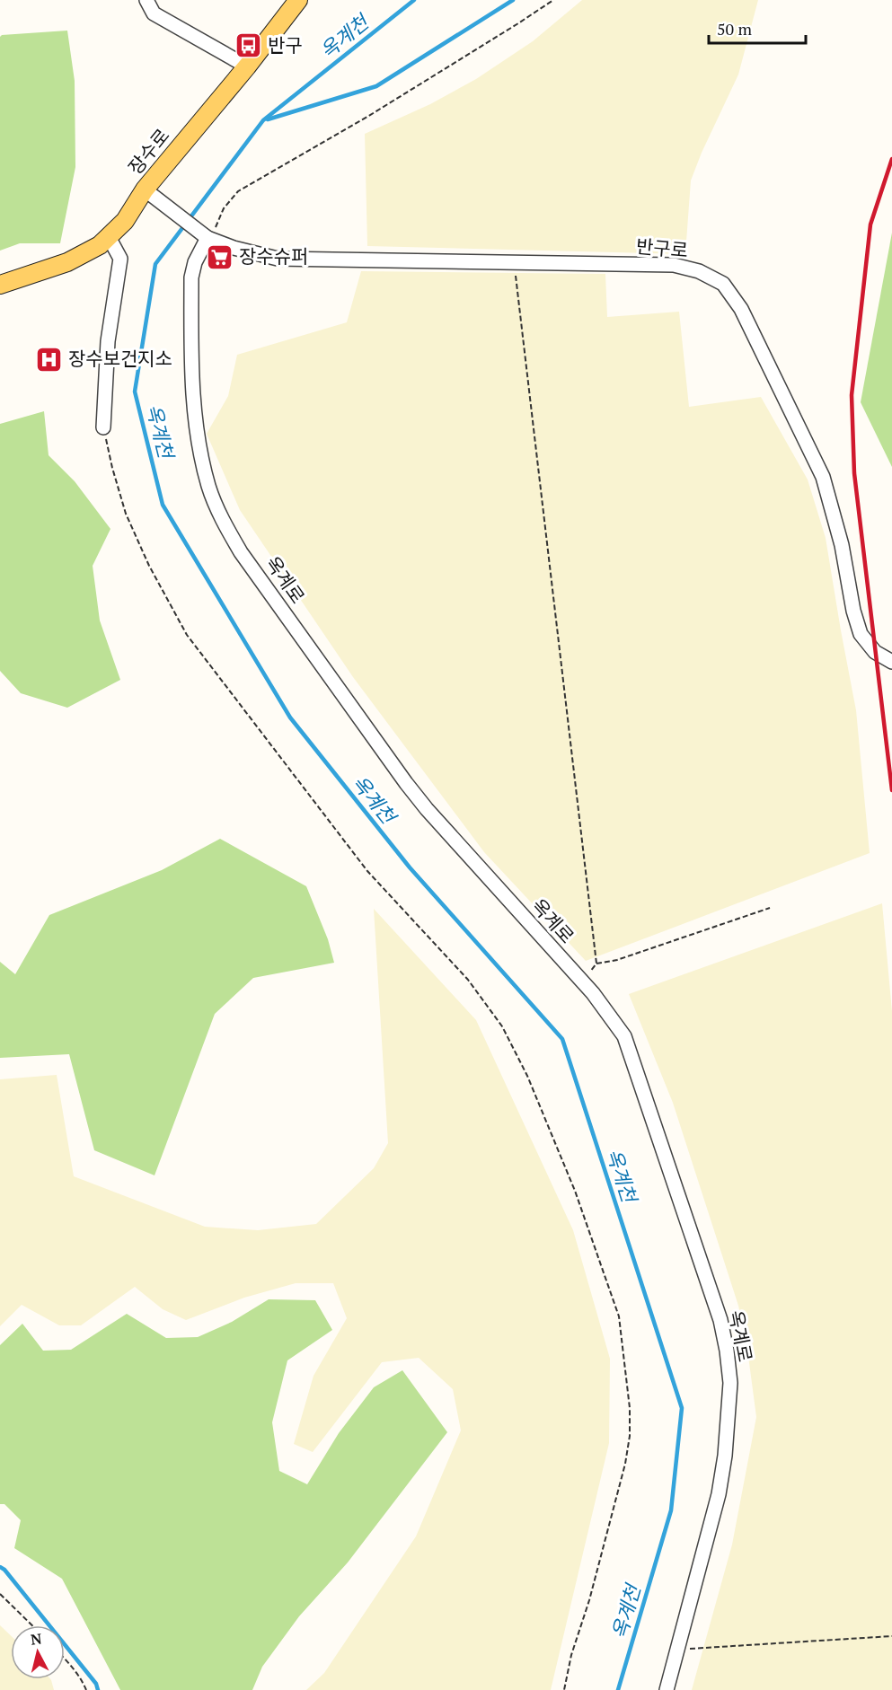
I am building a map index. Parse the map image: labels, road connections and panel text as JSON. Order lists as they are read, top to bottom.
{
  "streets": {
    "main road": ["장수로"],
    "street": ["반구로", "옥계로"]
  },
  "crossings": [
    ["장수로", "반구로"],
    ["반구로", "옥계로"]
  ],
  "water": ["옥계천"],
  "places": {
    "bus stop": ["반구"],
    "supermarket": ["장수슈퍼"],
    "hospital": ["장수보건지소"]
  },
  "scale_bar": "50 m",
  "north": "top"
}
